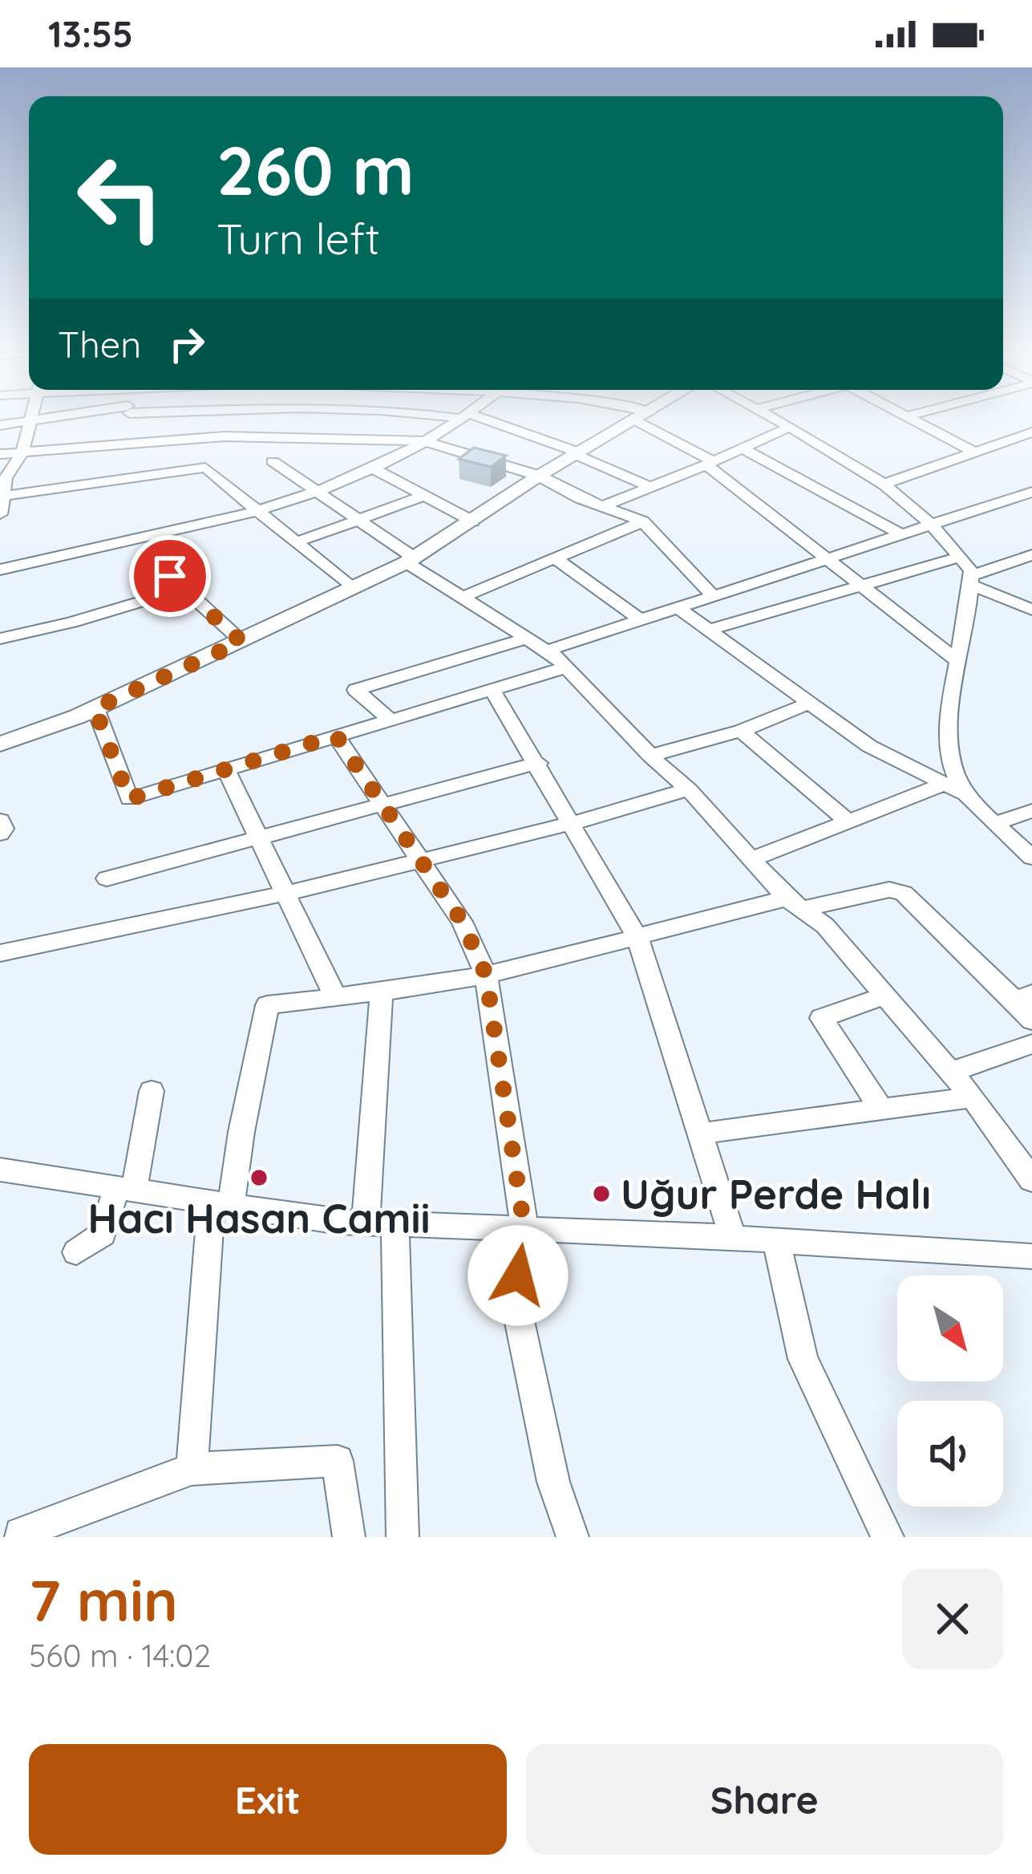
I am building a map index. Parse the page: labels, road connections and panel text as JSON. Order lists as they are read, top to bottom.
{
  "places": ["Hacı Hasan Camii", "Uğur Perde Halı"],
  "north": "bottom right",
  "page": {
    "status": "13:55",
    "turn": ["260 m", "Turn left"],
    "then": "Then",
    "heading": ["7 min", "560 m · 14:02"],
    "buttons": ["Exit", "Share"]
  }
}
